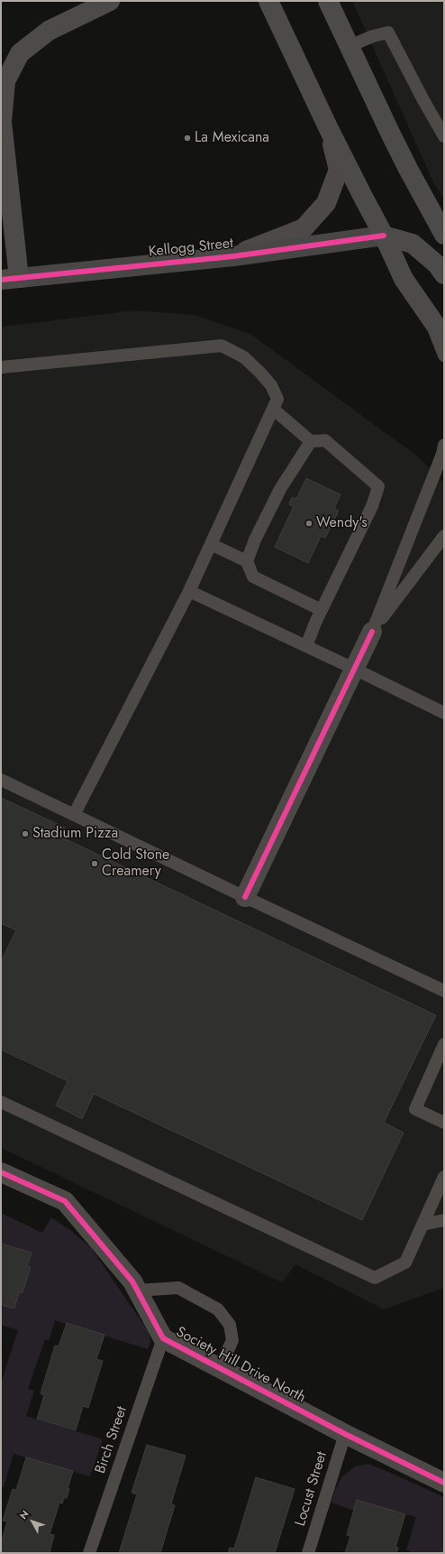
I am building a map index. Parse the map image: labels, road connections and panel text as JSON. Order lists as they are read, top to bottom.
{
  "streets": {
    "street": ["Kellogg Street", "Society Hill Drive North"],
    "lane": ["Birch Street", "Locust Street"]
  },
  "crossings": [
    ["Society Hill Drive North", "Birch Street"],
    ["Society Hill Drive North", "Locust Street"]
  ],
  "places": [
    "La Mexicana",
    "Wendy's",
    "Stadium Pizza",
    "Cold Stone Creamery"
  ],
  "north": "top left"
}
